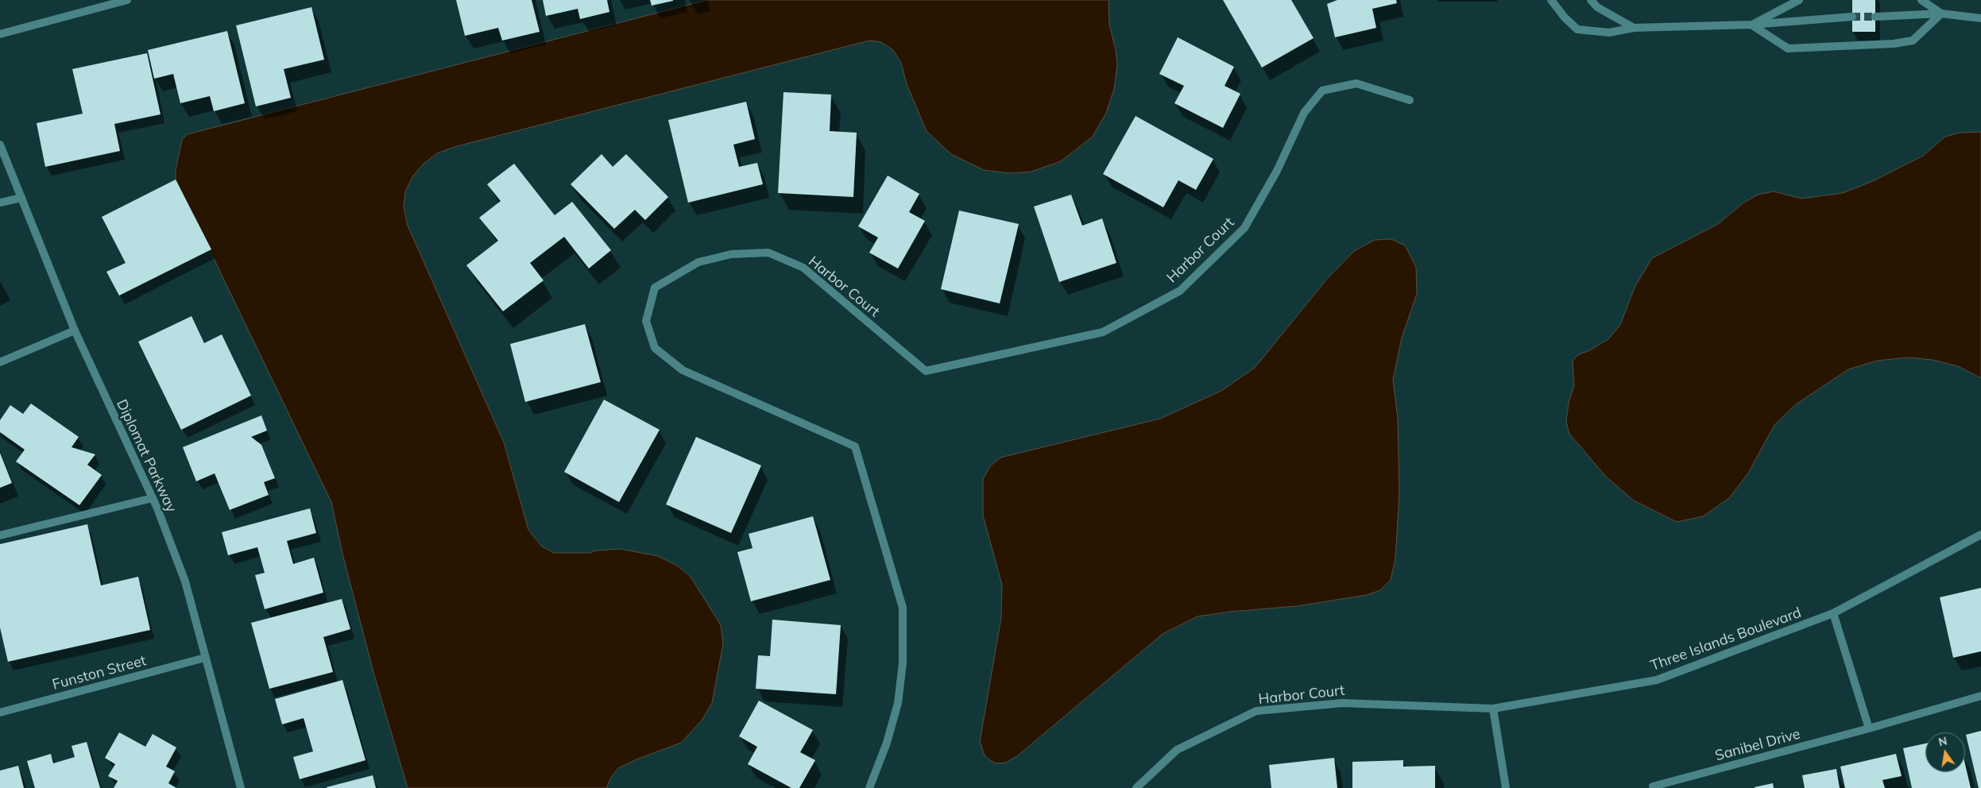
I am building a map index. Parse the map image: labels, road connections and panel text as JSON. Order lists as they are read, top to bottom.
{
  "streets": {
    "street": [
      "Harbor Court",
      "Diplomat Parkway",
      "Three Islands Boulevard",
      "Funston Street",
      "Sanibel Drive"
    ]
  },
  "crossings": [
    ["Harbor Court", "Three Islands Boulevard"],
    ["Diplomat Parkway", "Funston Street"]
  ],
  "north": "top"
}
